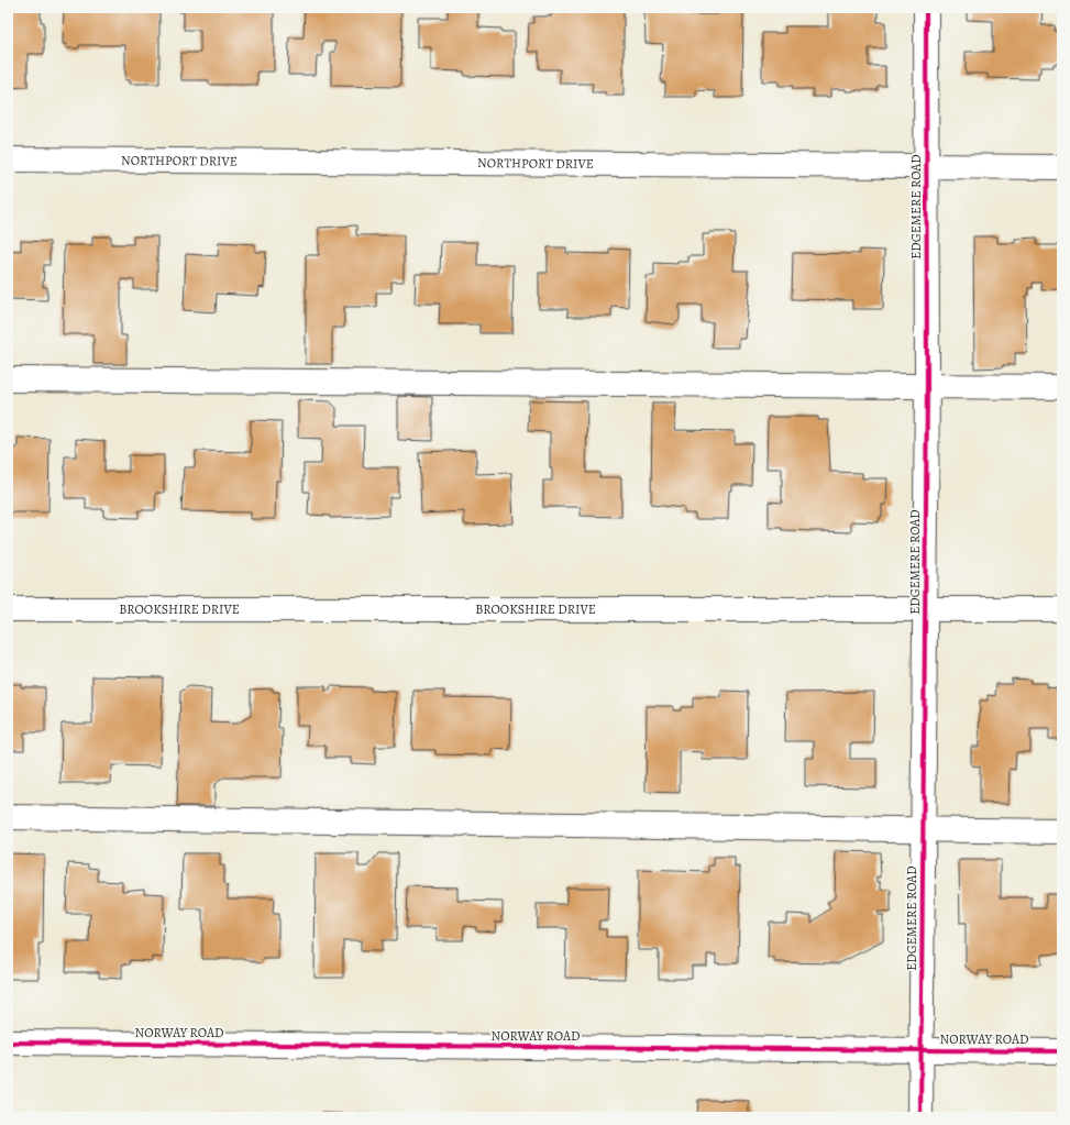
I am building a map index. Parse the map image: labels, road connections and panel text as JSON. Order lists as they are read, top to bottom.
{
  "streets": {
    "street": [
      "NORTHPORT DRIVE",
      "EDGEMERE ROAD",
      "BROOKSHIRE DRIVE",
      "NORWAY ROAD"
    ]
  },
  "crossings": [
    ["NORTHPORT DRIVE", "EDGEMERE ROAD"],
    ["EDGEMERE ROAD", "BROOKSHIRE DRIVE"],
    ["EDGEMERE ROAD", "NORWAY ROAD"]
  ]
}
